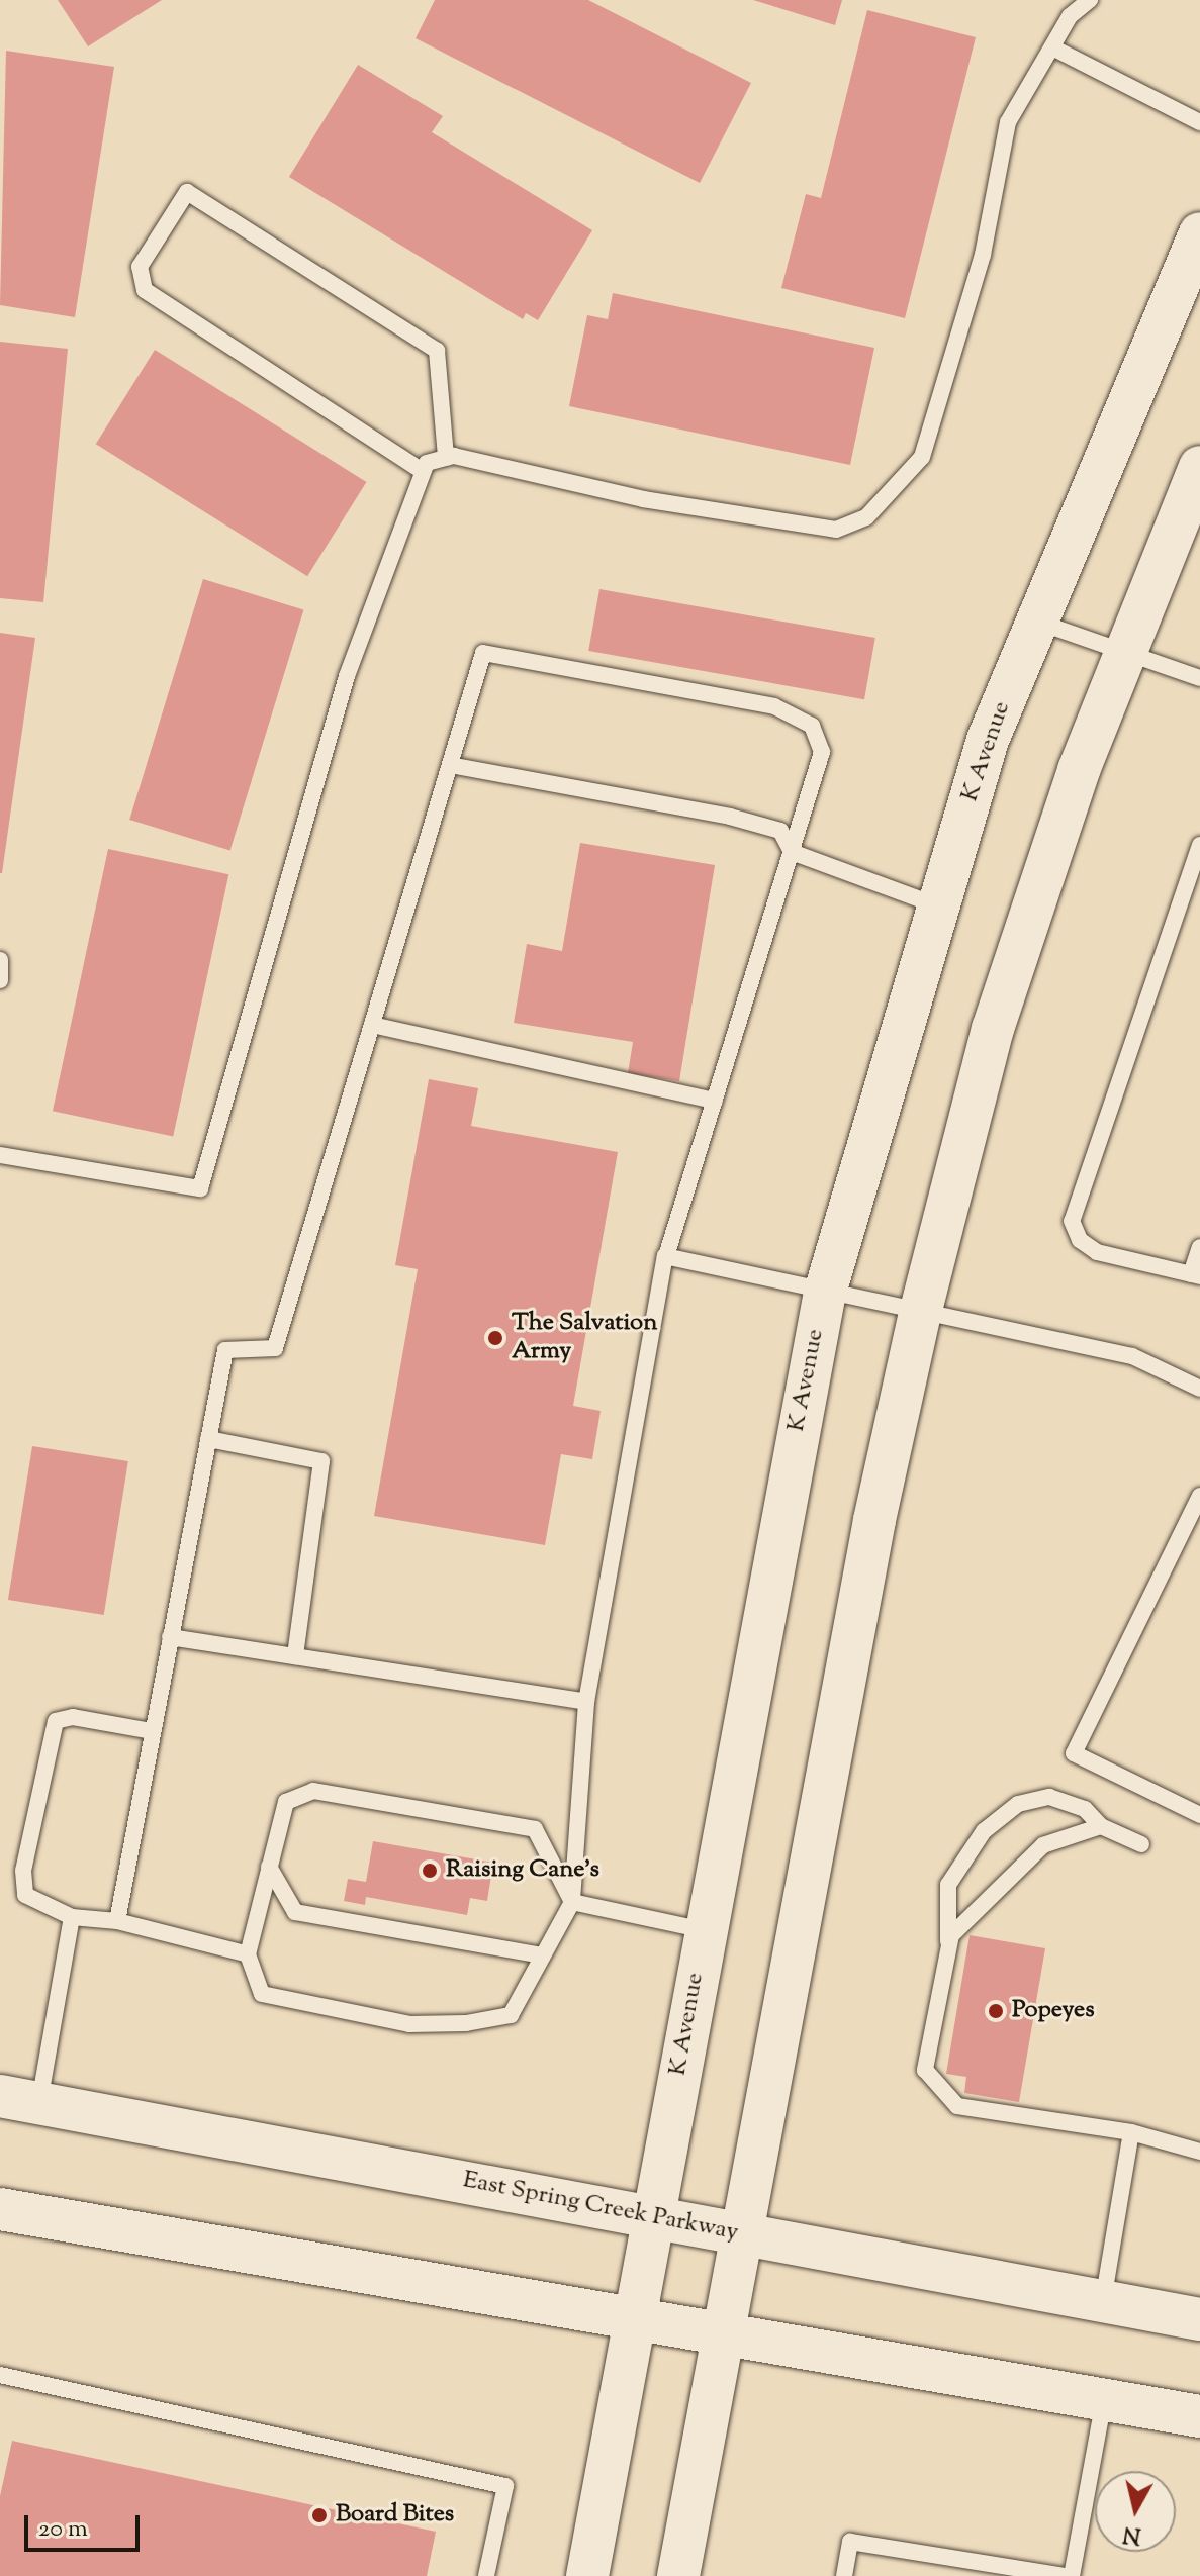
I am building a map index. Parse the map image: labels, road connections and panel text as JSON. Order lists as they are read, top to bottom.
{
  "streets": {
    "main road": ["K Avenue", "East Spring Creek Parkway"]
  },
  "crossings": [
    ["K Avenue", "East Spring Creek Parkway"]
  ],
  "places": [
    "The Salvation Army",
    "Raising Cane's",
    "Popeyes",
    "Board Bites"
  ],
  "scale_bar": "20 m",
  "north": "bottom"
}
